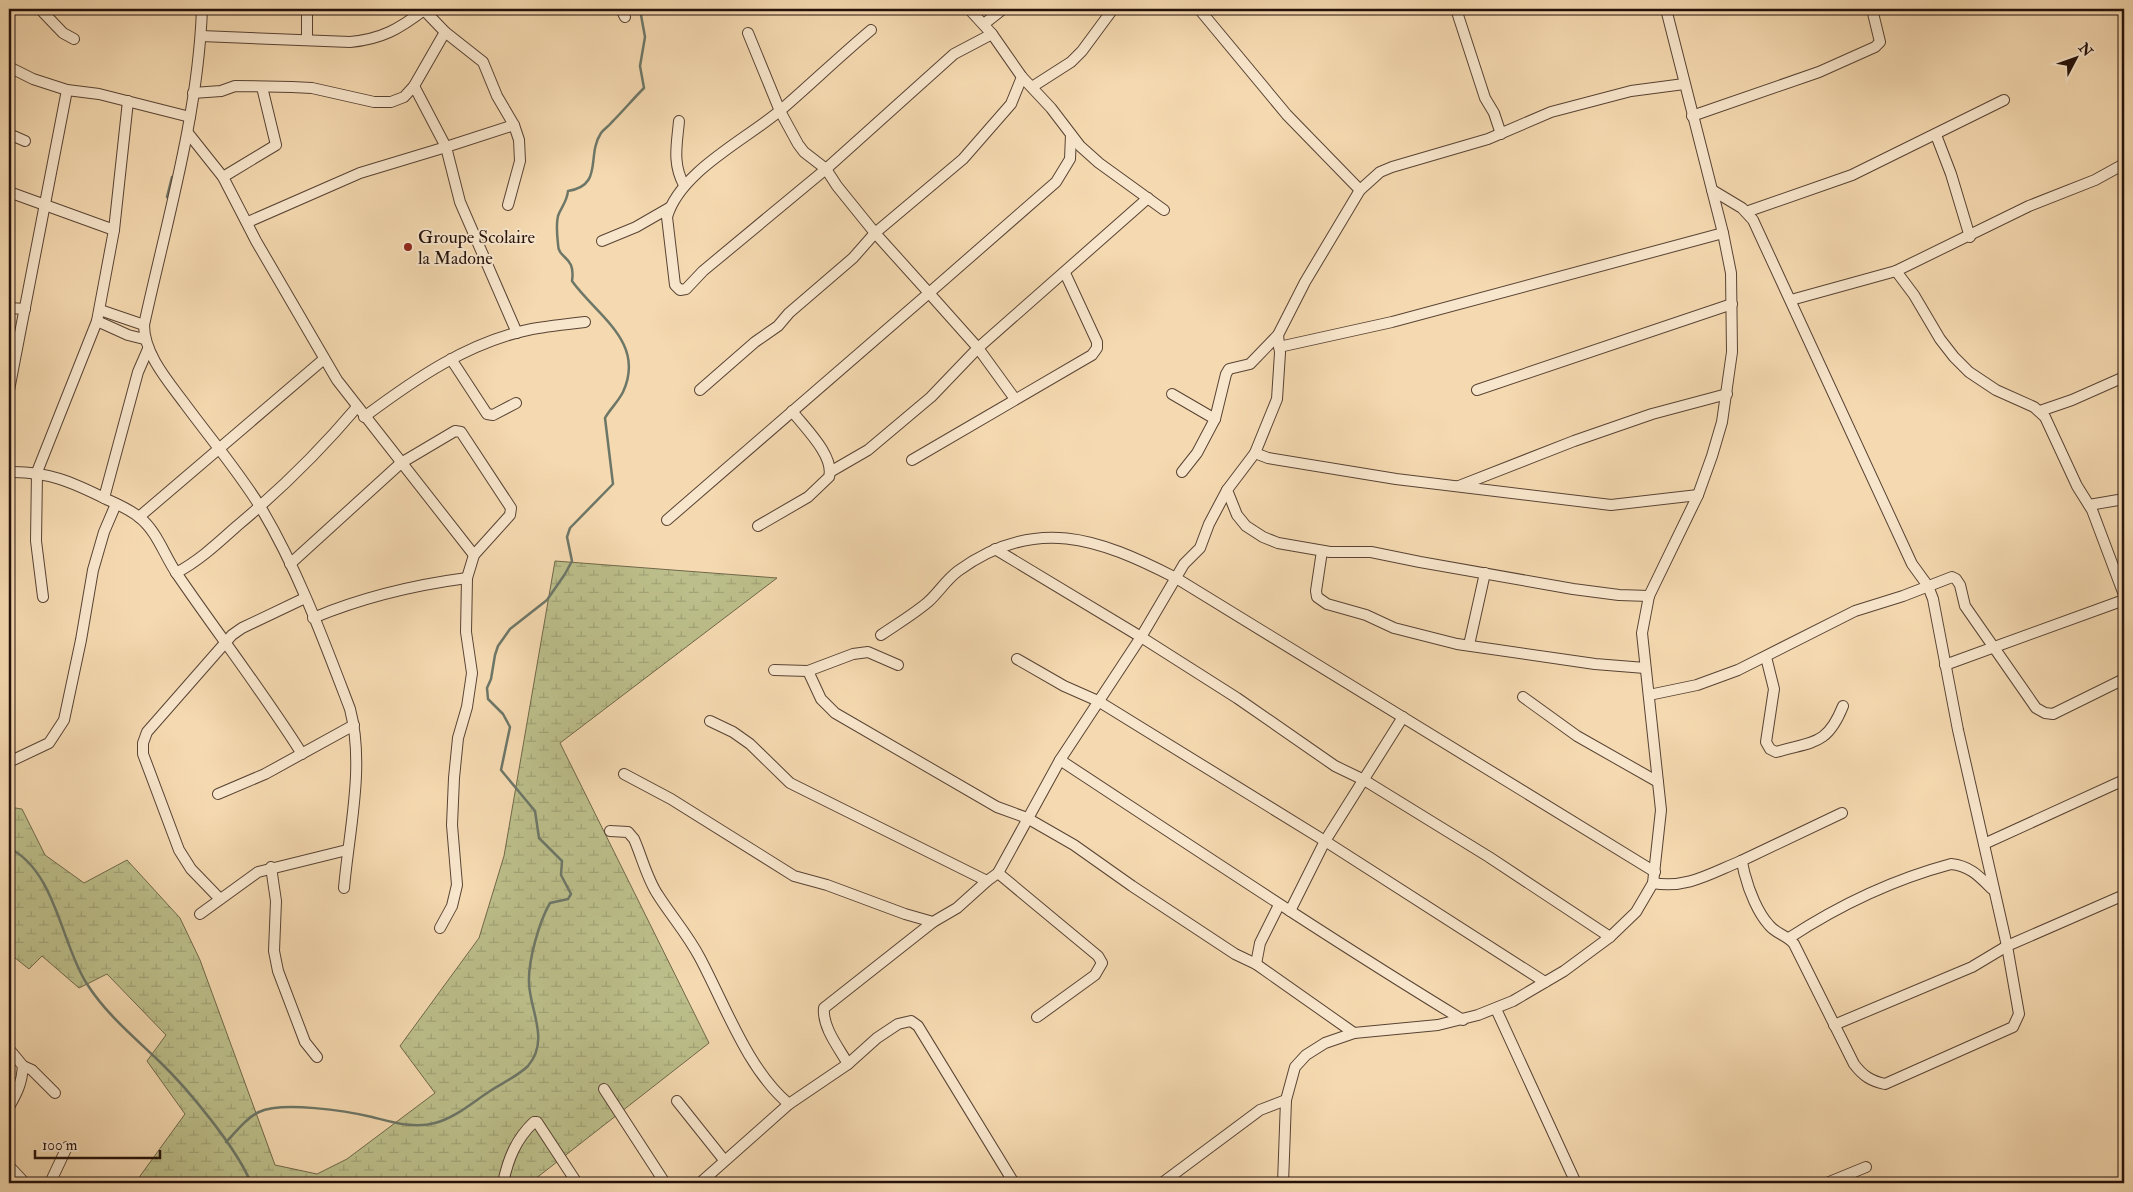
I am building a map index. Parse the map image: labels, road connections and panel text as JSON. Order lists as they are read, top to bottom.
{
  "places": ["Groupe Scolaire la Madone"],
  "scale_bar": "100 m",
  "north": "top right"
}
